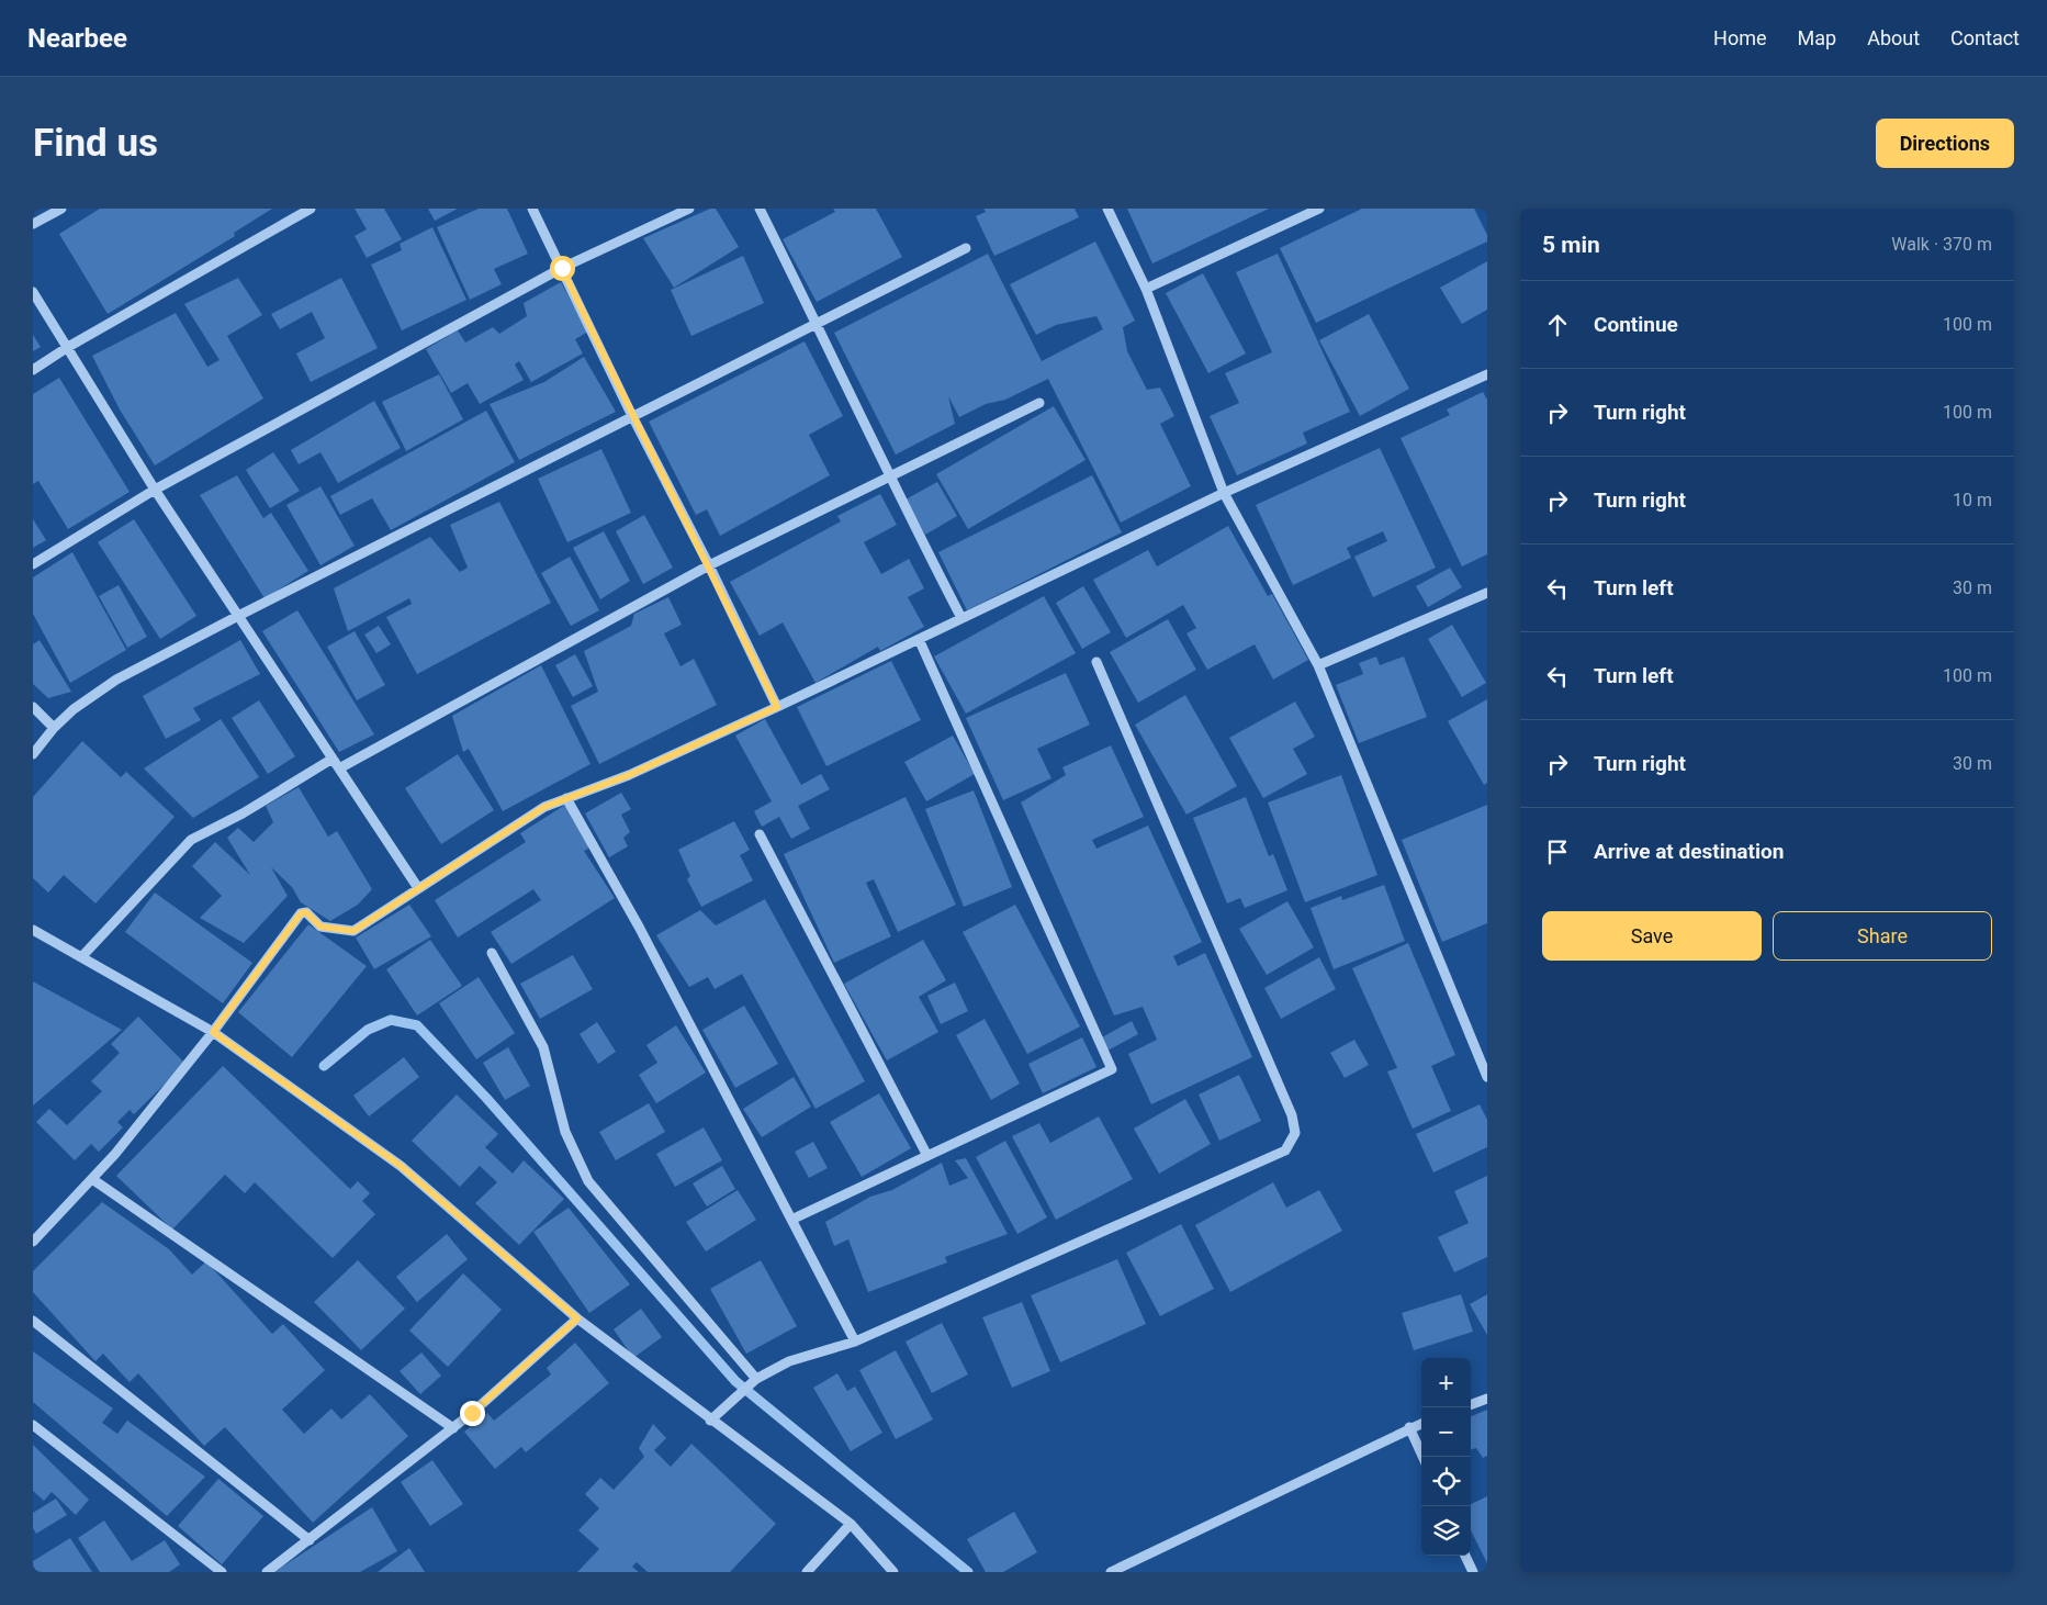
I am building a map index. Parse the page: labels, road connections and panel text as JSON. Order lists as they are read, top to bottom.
{
  "page": {
    "header": "Nearbee",
    "nav": [
      "Home",
      "Map",
      "About",
      "Contact"
    ],
    "buttons": [
      "Directions",
      ["Save", "Share"]
    ],
    "title": "Find us",
    "heading": ["5 min", "Walk · 370 m"],
    "list": [
      ["Continue", "100 m"],
      ["Turn right", "100 m"],
      ["Turn right", "10 m"],
      ["Turn left", "30 m"],
      ["Turn left", "100 m"],
      ["Turn right", "30 m"],
      "Arrive at destination"
    ],
    "map_buttons": ["+", "−"]
  }
}
